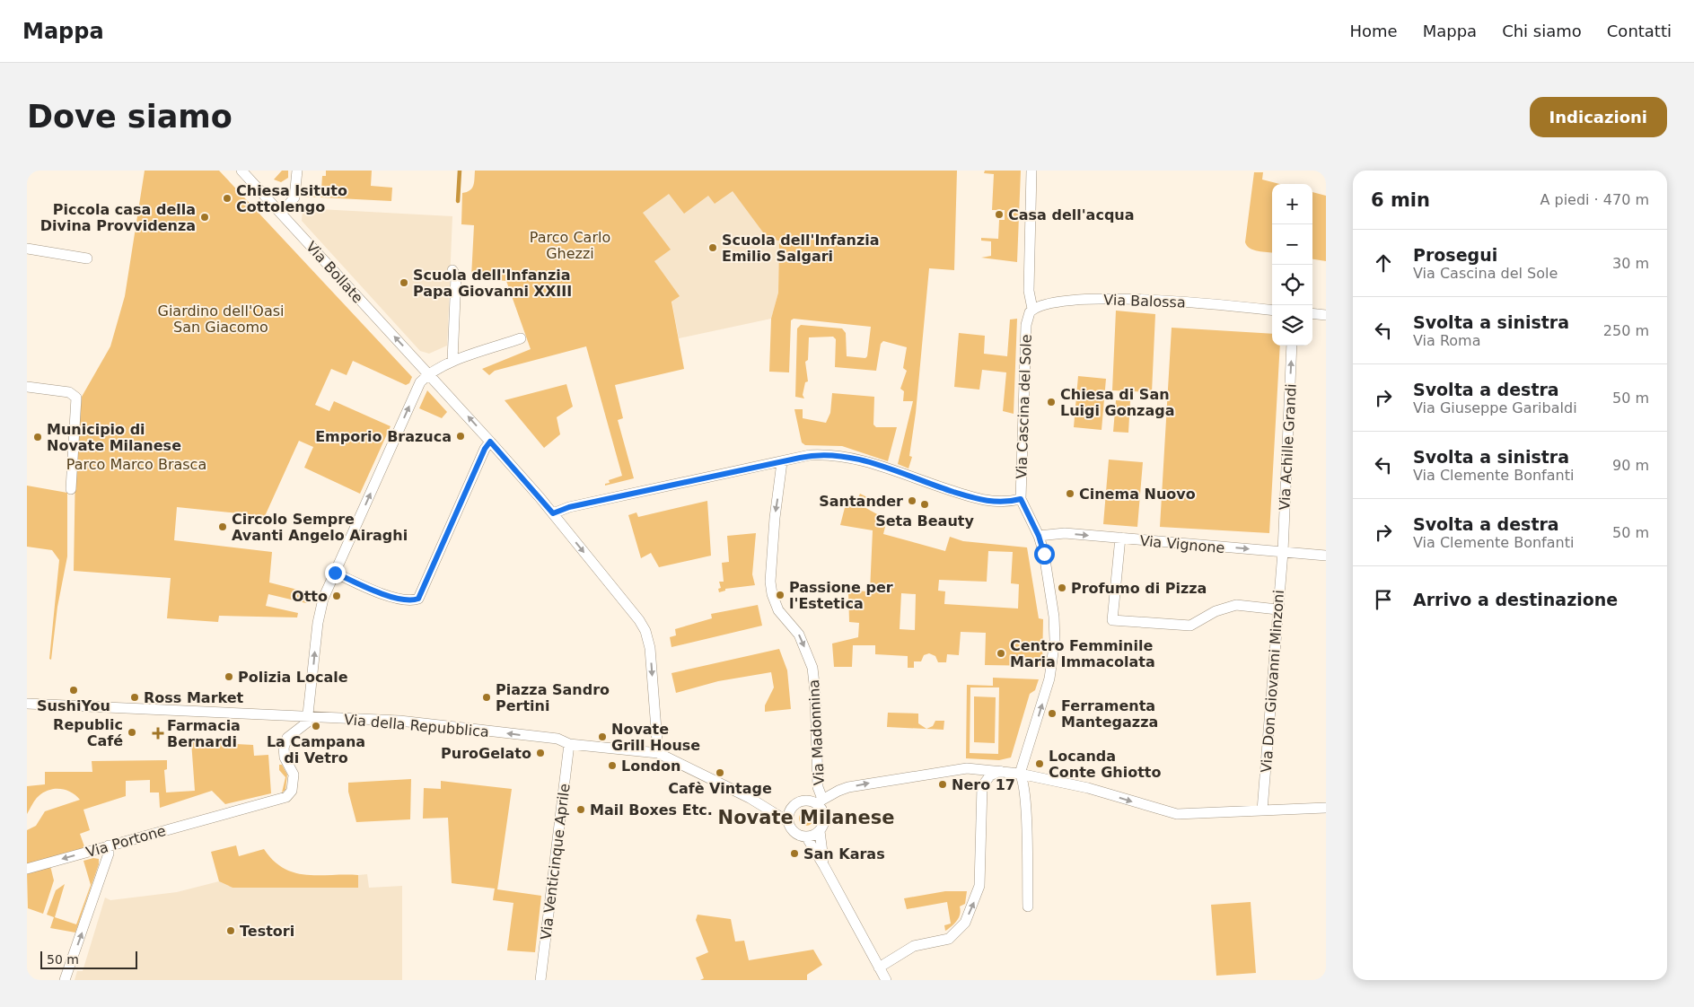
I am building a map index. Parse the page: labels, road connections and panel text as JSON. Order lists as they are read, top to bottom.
{
  "streets": {
    "street": [
      "Via Bollate",
      "Via Balossa",
      "Via Cascina del Sole",
      "Via Achille Grandi",
      "Via Vignone",
      "Via Don Giovanni Minzoni",
      "Via della Repubblica",
      "Via Madonnina",
      "Via Portone",
      "Via Venticinque Aprile"
    ]
  },
  "crossings": [
    ["Via Bollate", "Via della Repubblica"],
    ["Via Balossa", "Via Cascina del Sole"],
    ["Via Cascina del Sole", "Via Vignone"],
    ["Via Achille Grandi", "Via Vignone"],
    ["Via Achille Grandi", "Via Don Giovanni Minzoni"],
    ["Via Vignone", "Via Don Giovanni Minzoni"],
    ["Via della Repubblica", "Via Madonnina"],
    ["Via della Repubblica", "Via Portone"],
    ["Via della Repubblica", "Via Venticinque Aprile"]
  ],
  "one_way": [
    "Via Cascina del Sole",
    "Via Achille Grandi",
    "Via Vignone",
    "Via Madonnina"
  ],
  "districts": ["Novate Milanese"],
  "parks": ["Parco Carlo Ghezzi", "Giardino dell'Oasi San Giacomo", "Parco Marco Brasca"],
  "places": {
    "other": [
      "Chiesa Isituto Cottolengo",
      "Casa dell'acqua",
      "Piccola casa della Divina Provvidenza",
      "Scuola dell'Infanzia Emilio Salgari",
      "Scuola dell'Infanzia Papa Giovanni XXIII",
      "Chiesa di San Luigi Gonzaga",
      "Emporio Brazuca",
      "Municipio di Novate Milanese",
      "Cinema Nuovo",
      "Santander",
      "Seta Beauty",
      "Circolo Sempre Avanti Angelo Airaghi",
      "Profumo di Pizza",
      "Passione per l'Estetica",
      "Otto",
      "Centro Femminile Maria Immacolata",
      "Polizia Locale",
      "SushiYou",
      "Ross Market",
      "Piazza Sandro Pertini",
      "Ferramenta Mantegazza",
      "La Campana di Vetro",
      "Republic Café",
      "Novate Grill House",
      "PuroGelato",
      "Locanda Conte Ghiotto",
      "London",
      "Cafè Vintage",
      "Nero 17",
      "Mail Boxes Etc.",
      "San Karas",
      "Testori"
    ],
    "health": ["Farmacia Bernardi"]
  },
  "scale_bar": "50 m",
  "page": {
    "header": "Mappa",
    "nav": [
      "Home",
      "Mappa",
      "Chi siamo",
      "Contatti"
    ],
    "buttons": "Indicazioni",
    "title": "Dove siamo",
    "heading": ["6 min", "A piedi · 470 m"],
    "map_buttons": ["+", "−"],
    "list": [
      ["Prosegui", "Via Cascina del Sole", "30 m"],
      ["Svolta a sinistra", "Via Roma", "250 m"],
      ["Svolta a destra", "Via Giuseppe Garibaldi", "50 m"],
      ["Svolta a sinistra", "Via Clemente Bonfanti", "90 m"],
      ["Svolta a destra", "Via Clemente Bonfanti", "50 m"],
      "Arrivo a destinazione"
    ],
    "scale": "50 m"
  }
}
